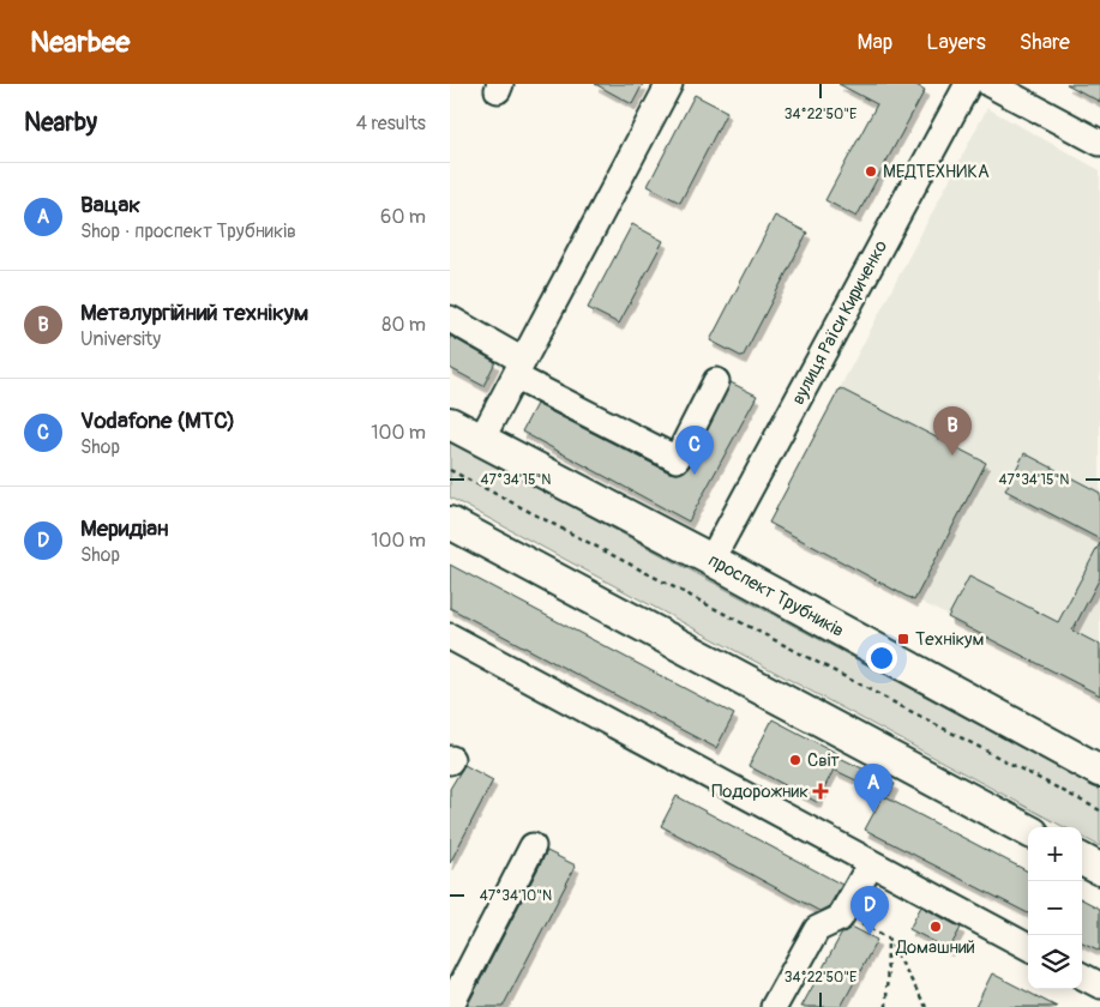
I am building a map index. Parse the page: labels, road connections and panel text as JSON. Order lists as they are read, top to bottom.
{
  "streets": {
    "main road": ["проспект Трубників"],
    "street": ["вулиця Раїси Кириченко"]
  },
  "crossings": [
    ["вулиця Раїси Кириченко", "проспект Трубників"]
  ],
  "places": {
    "other": ["МЕДТЕХНИКА", "Світ", "Домашний"],
    "transit": ["Технікум"],
    "health": ["Подорожник"]
  },
  "page": {
    "header": "Nearbee",
    "nav": ["Map", "Layers", "Share"],
    "heading": ["Nearby", "4 results"],
    "list": [
      {
        "mark": "A",
        "name": "Вацак",
        "note": "Shop · проспект Трубників",
        "value": "60 m"
      },
      {
        "mark": "B",
        "name": "Металургійний технікум",
        "note": "University",
        "value": "80 m"
      },
      {
        "mark": "C",
        "name": "Vodafone (МТС)",
        "note": "Shop",
        "value": "100 m"
      },
      {
        "mark": "D",
        "name": "Меридіан",
        "note": "Shop",
        "value": "100 m"
      }
    ],
    "pins": [
      "B",
      "C",
      "A",
      "D"
    ],
    "map_buttons": ["+", "−"]
  },
  "coordinates": ["34°22'50\"E", "47°34'15\"N", "47°34'10\"N"]
}
